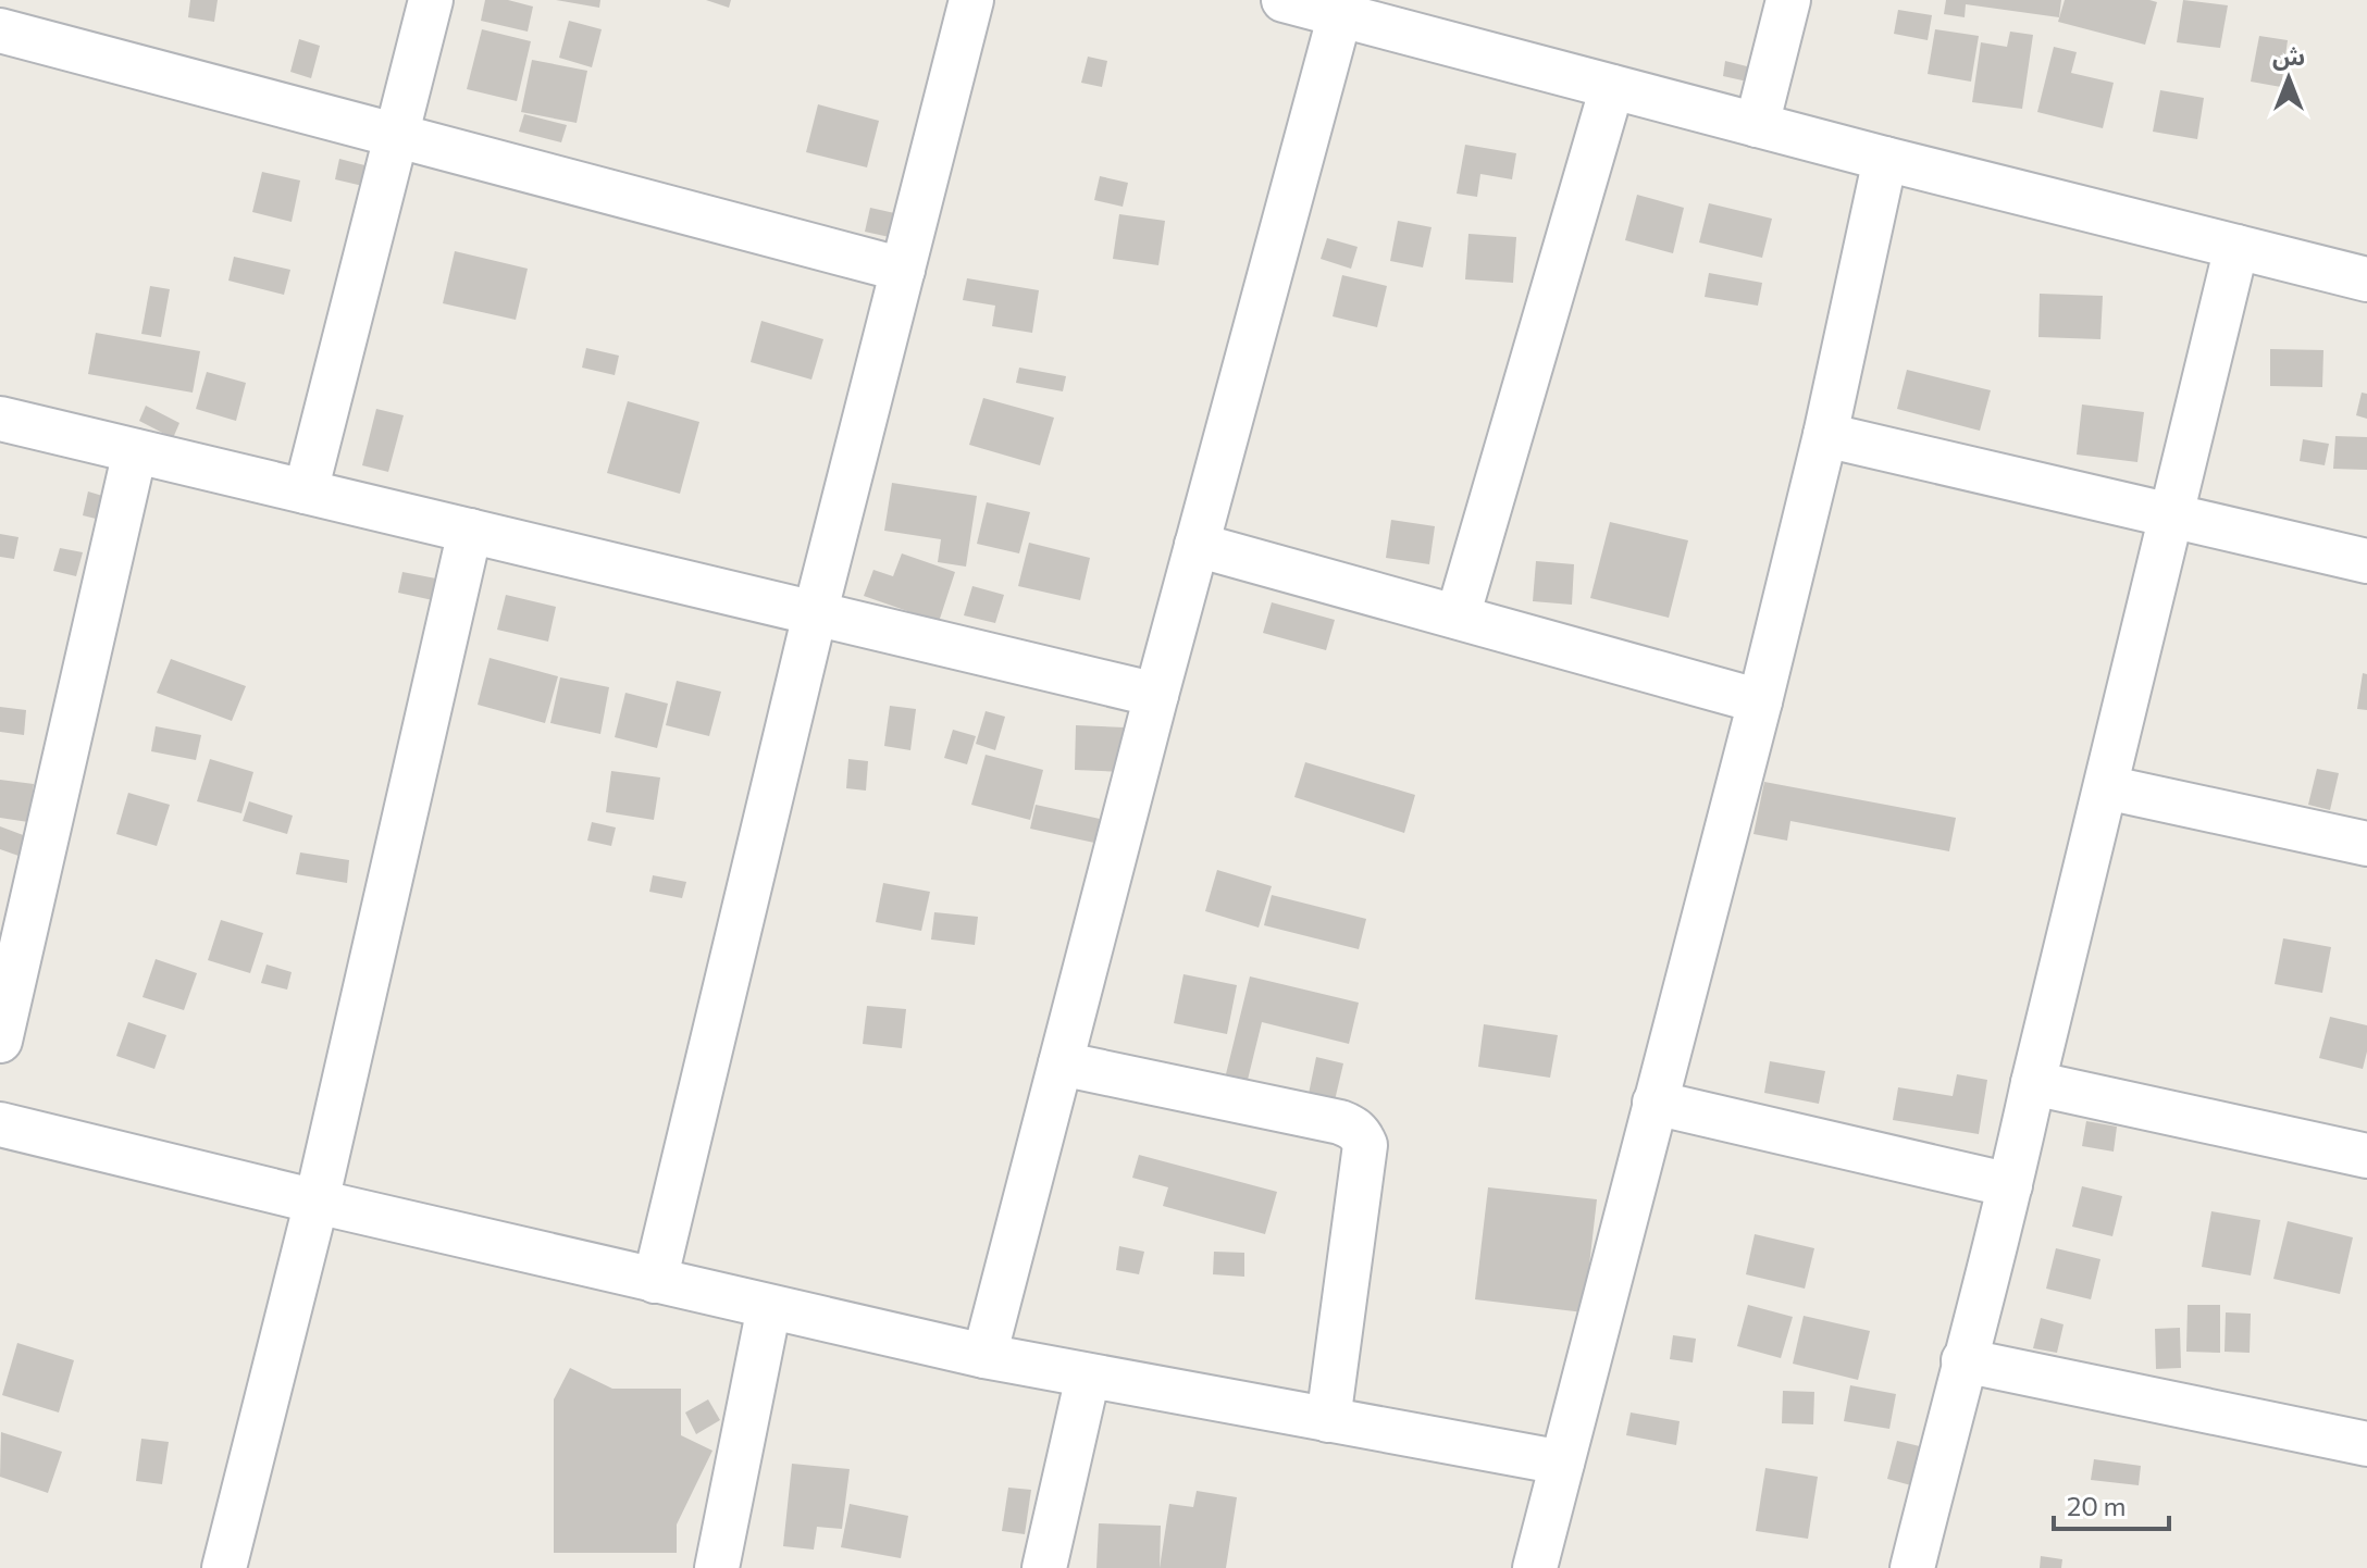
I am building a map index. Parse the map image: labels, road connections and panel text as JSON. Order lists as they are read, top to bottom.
{
  "scale_bar": "20 m",
  "north": "top"
}
